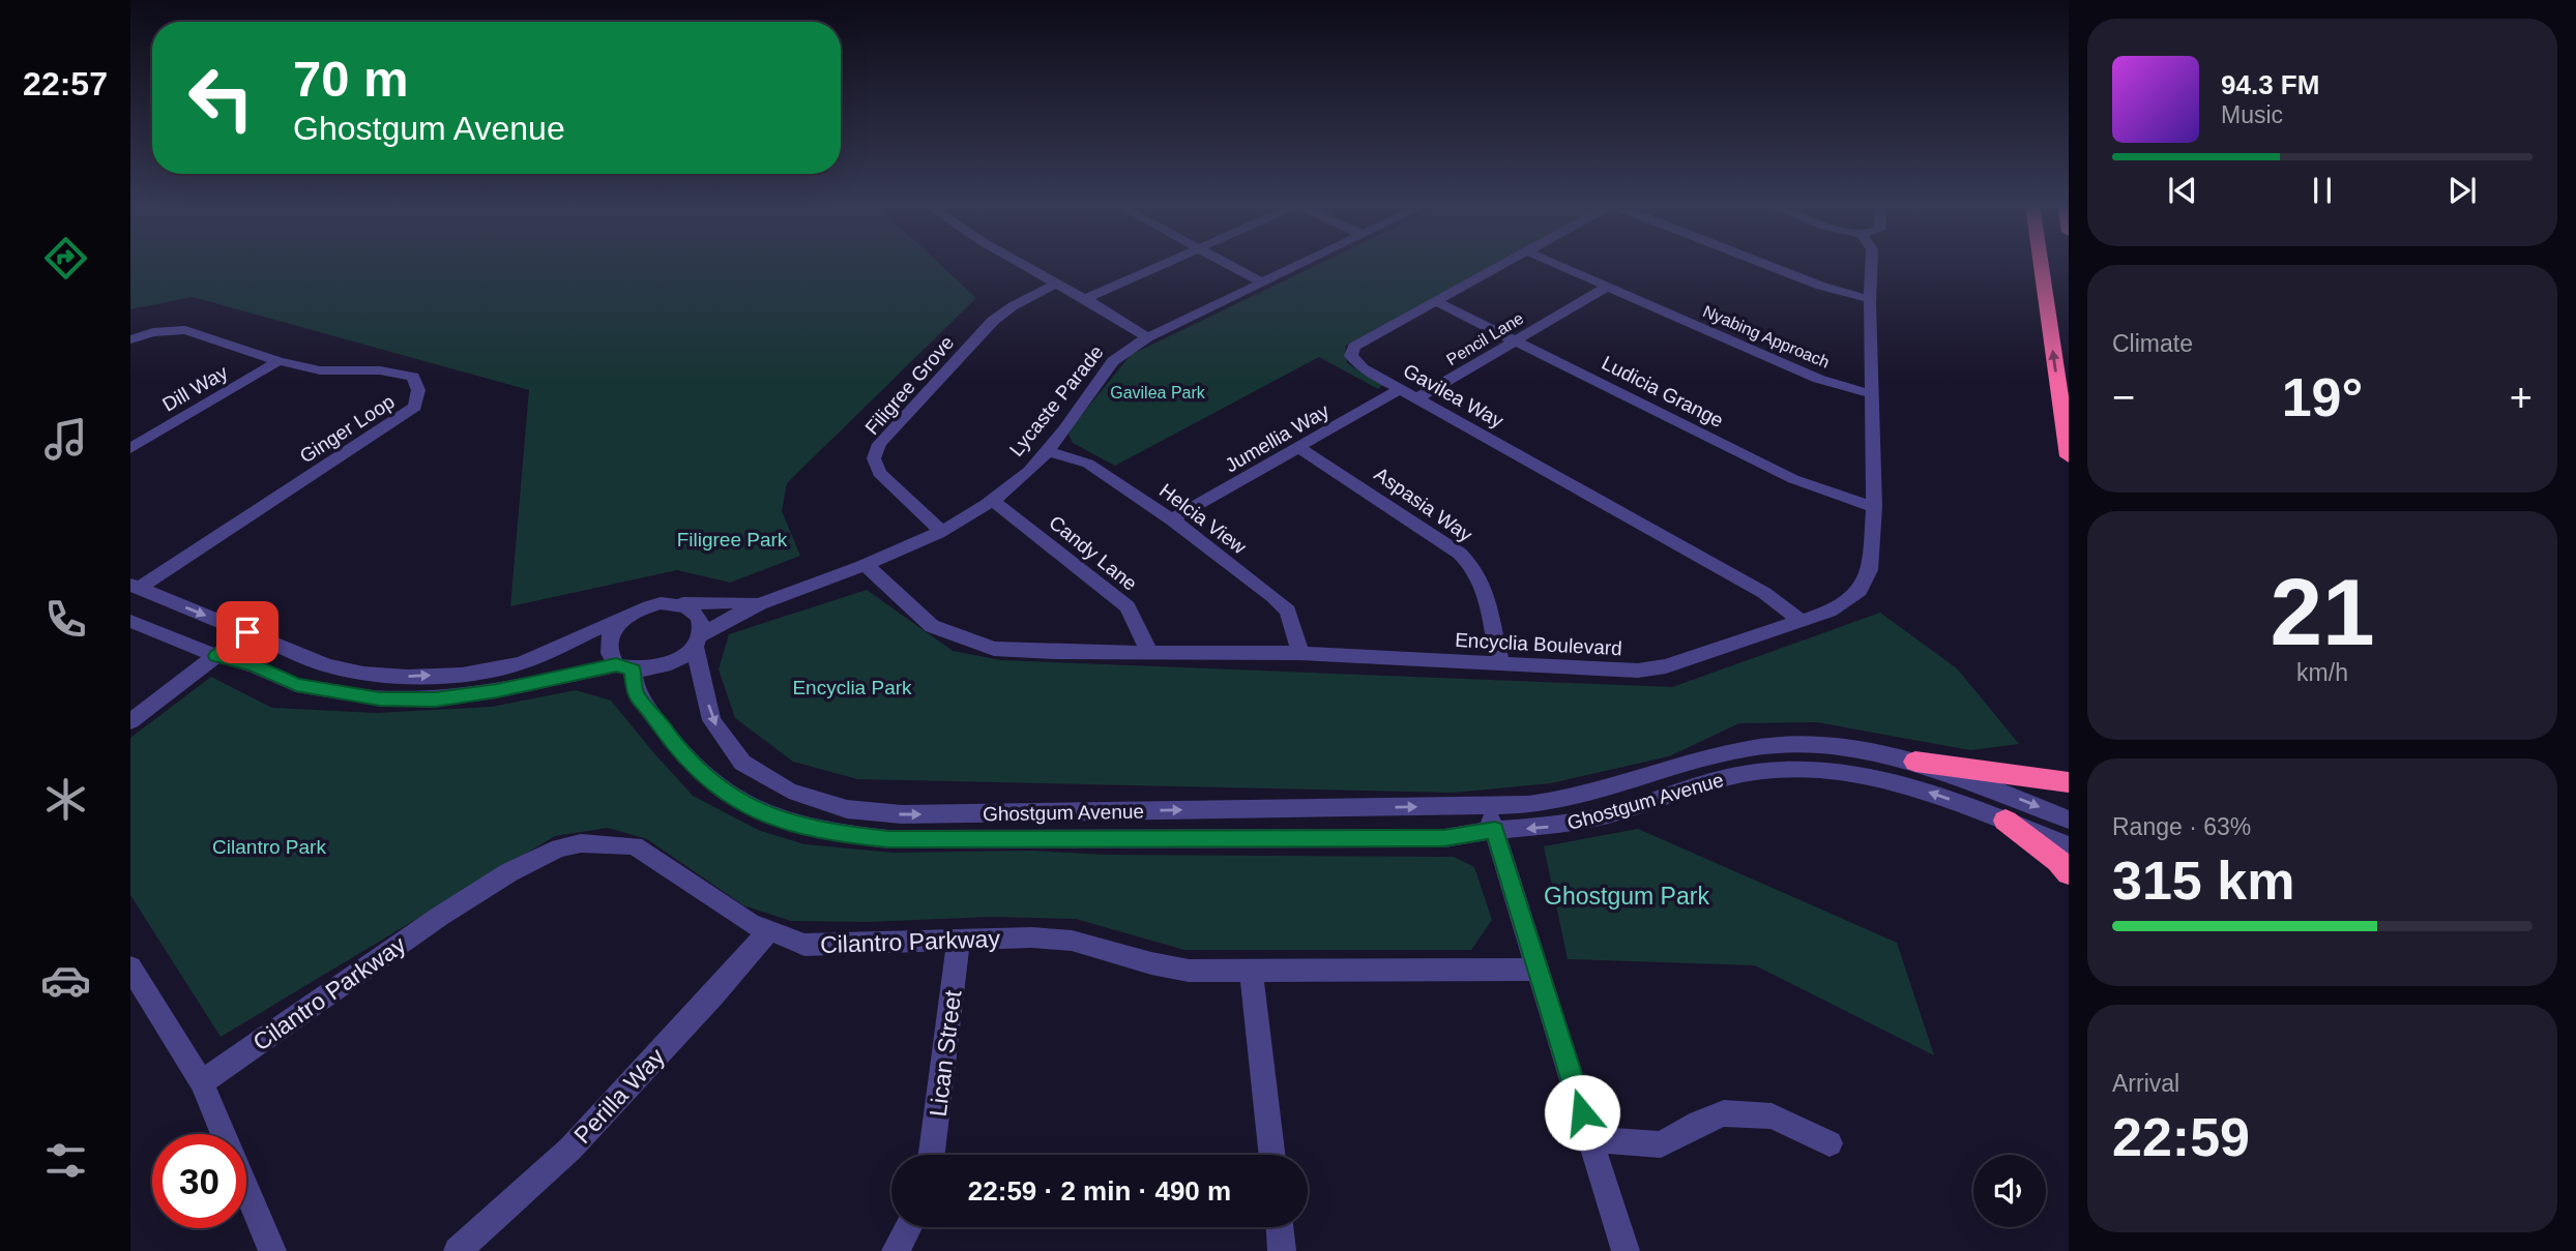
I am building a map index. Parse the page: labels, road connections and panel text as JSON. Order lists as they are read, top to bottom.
{
  "streets": {
    "street": [
      "Nyabing Approach",
      "Pencil Lane",
      "Filigree Grove",
      "Dill Way",
      "Ludicia Grange",
      "Gavilea Way",
      "Lycaste Parade",
      "Ginger Loop",
      "Jumellia Way",
      "Aspasia Way",
      "Helcia View",
      "Candy Lane",
      "Encyclia Boulevard",
      "Ghostgum Avenue",
      "Cilantro Parkway",
      "Lican Street",
      "Perilla Way"
    ]
  },
  "crossings": [
    ["Nyabing Approach", "Pencil Lane"],
    ["Nyabing Approach", "Encyclia Boulevard"],
    ["Pencil Lane", "Ludicia Grange"],
    ["Pencil Lane", "Gavilea Way"],
    ["Filigree Grove", "Lycaste Parade"],
    ["Dill Way", "Ginger Loop"],
    ["Ludicia Grange", "Gavilea Way"],
    ["Ludicia Grange", "Encyclia Boulevard"],
    ["Gavilea Way", "Jumellia Way"],
    ["Gavilea Way", "Encyclia Boulevard"],
    ["Lycaste Parade", "Helcia View"],
    ["Lycaste Parade", "Candy Lane"],
    ["Lycaste Parade", "Encyclia Boulevard"],
    ["Lycaste Parade", "Ghostgum Avenue"],
    ["Jumellia Way", "Aspasia Way"],
    ["Jumellia Way", "Helcia View"],
    ["Aspasia Way", "Encyclia Boulevard"],
    ["Helcia View", "Encyclia Boulevard"],
    ["Candy Lane", "Encyclia Boulevard"],
    ["Cilantro Parkway", "Lican Street"],
    ["Cilantro Parkway", "Perilla Way"]
  ],
  "parks": [
    "Gavilea Park",
    "Filigree Park",
    "Encyclia Park",
    "Cilantro Park",
    "Ghostgum Park"
  ],
  "page": {
    "tabs": "22:57",
    "turn": ["70 m", "Ghostgum Avenue"],
    "song": ["94.3 FM", "Music"],
    "tile": [
      "Climate",
      ["21", "km/h"],
      ["Range · 63%", "315 km"],
      ["Arrival", "22:59"]
    ],
    "heat": ["−", "19°", "+"],
    "limit": "30",
    "trip": "22:59 · 2 min · 490 m"
  }
}
